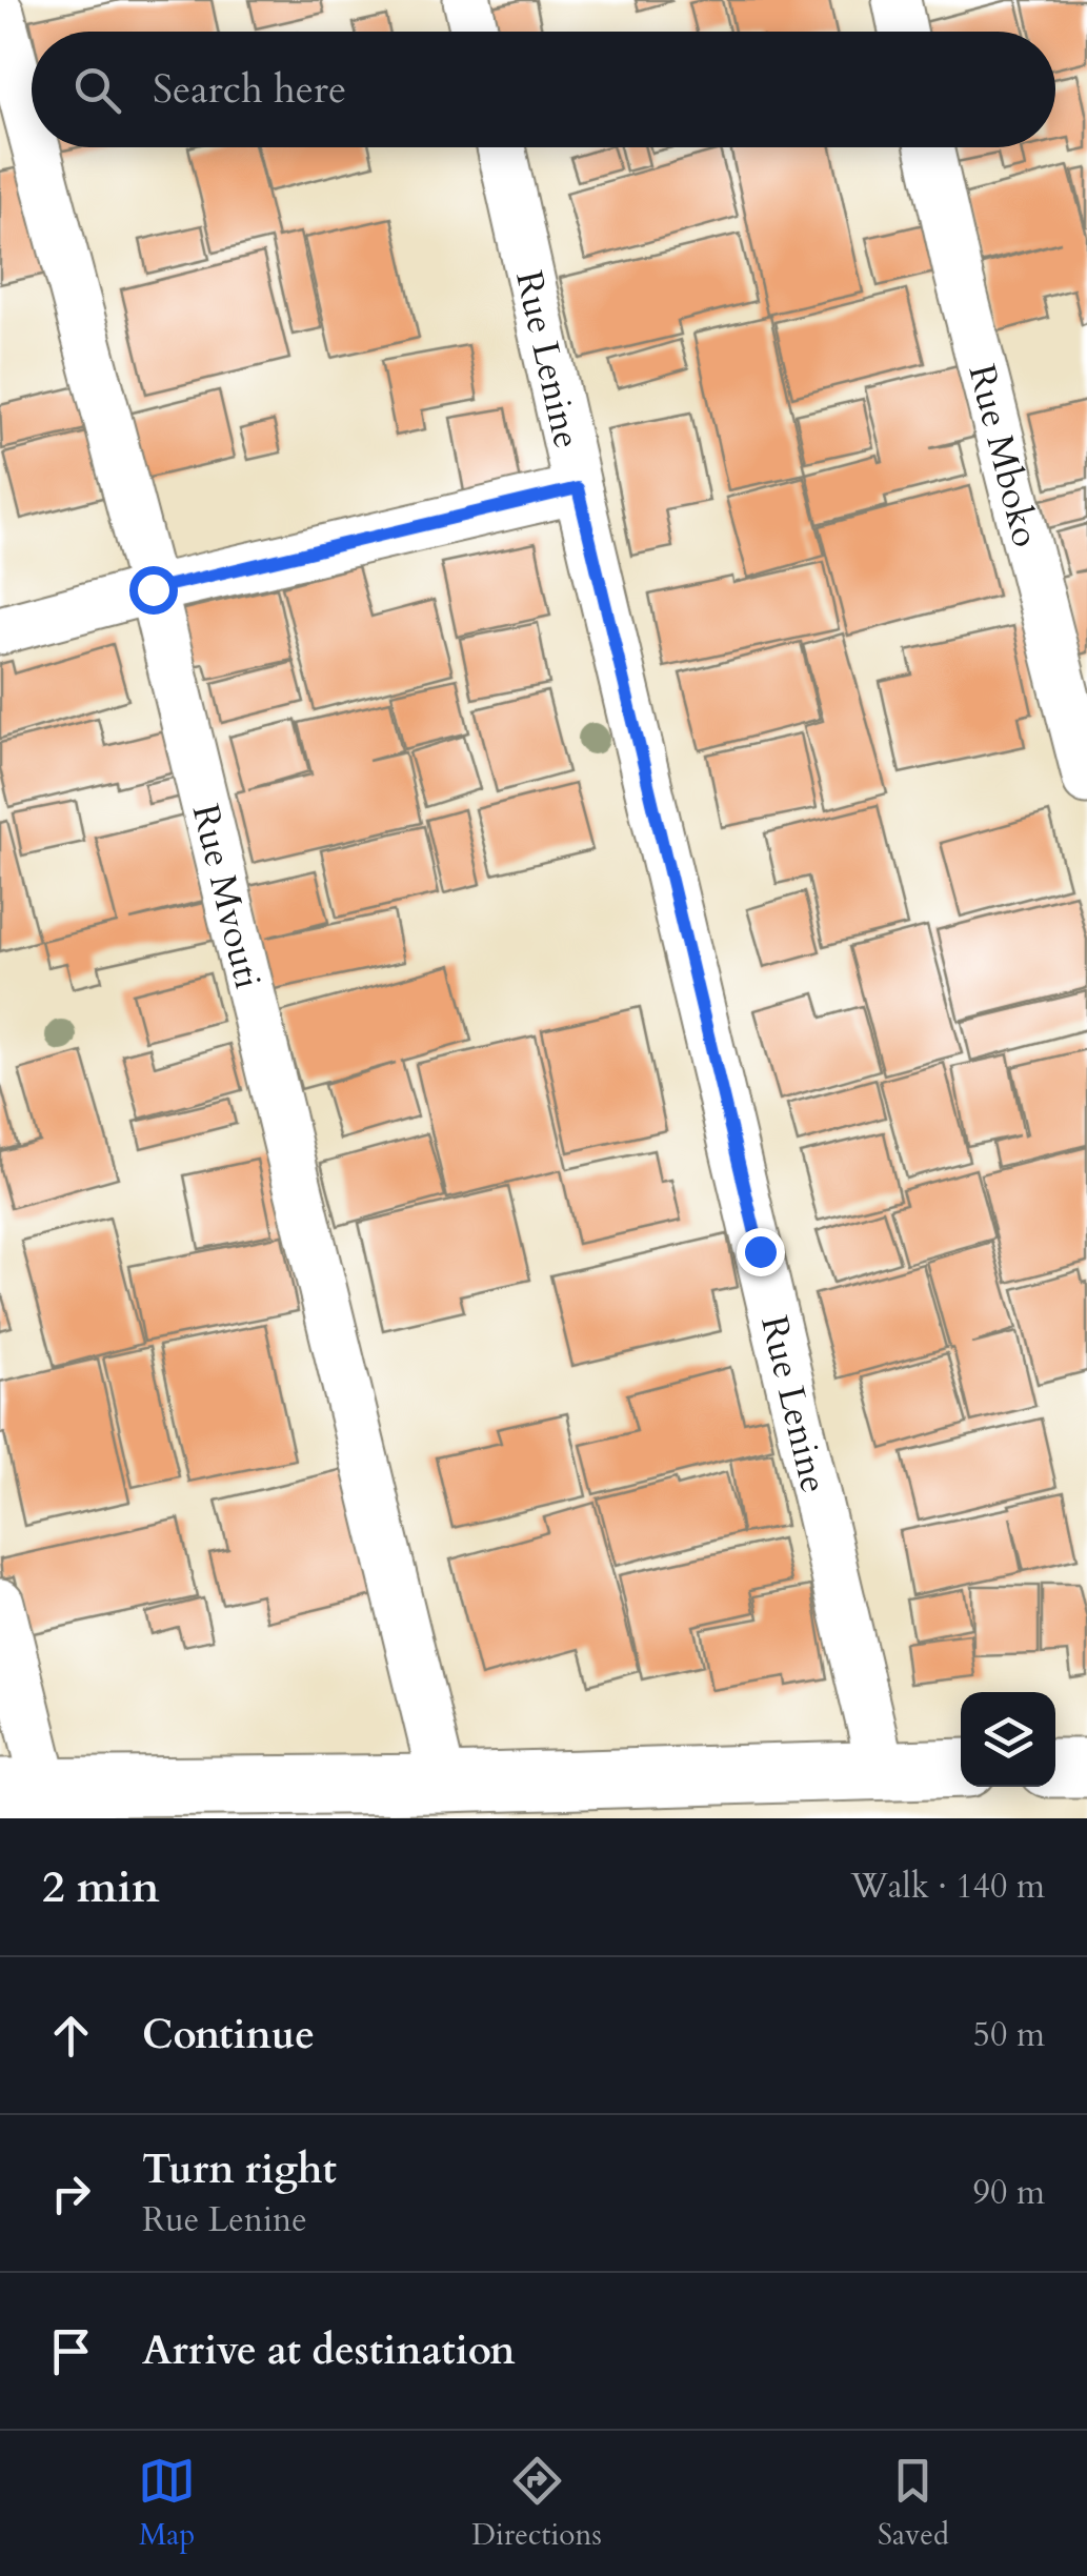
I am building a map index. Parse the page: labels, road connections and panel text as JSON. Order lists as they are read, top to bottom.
{
  "streets": {
    "street": ["Rue Lenine", "Rue Mboko", "Rue Mvouti"]
  },
  "page": {
    "search": "Search here",
    "heading": ["2 min", "Walk · 140 m"],
    "list": [
      ["Continue", "50 m"],
      ["Turn right", "Rue Lenine", "90 m"],
      "Arrive at destination"
    ],
    "nav": ["Map", "Directions", "Saved"]
  }
}
